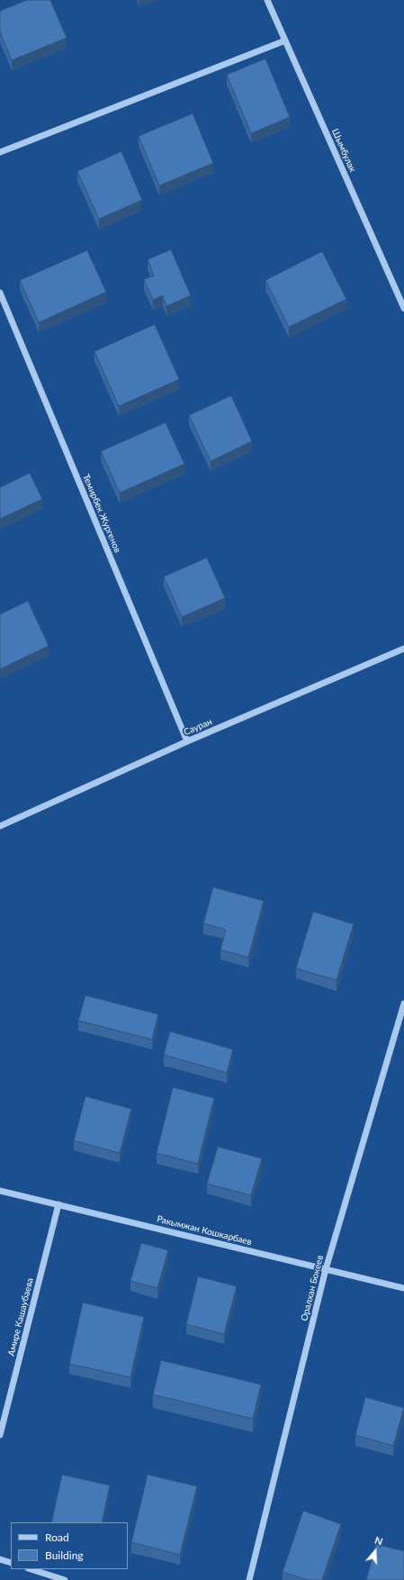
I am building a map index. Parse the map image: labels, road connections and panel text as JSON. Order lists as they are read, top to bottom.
{
  "streets": {
    "street": [
      "Шымбулак",
      "Темирбек Жургенов",
      "Сауран",
      "Ракымжан Кошкарбаев",
      "Оралхан Бокеев",
      "Амире Кашаубаева"
    ]
  },
  "crossings": [
    ["Темирбек Жургенов", "Сауран"],
    ["Ракымжан Кошкарбаев", "Оралхан Бокеев"],
    ["Ракымжан Кошкарбаев", "Амире Кашаубаева"]
  ],
  "legend": ["Road", "Building"],
  "north": "top"
}
